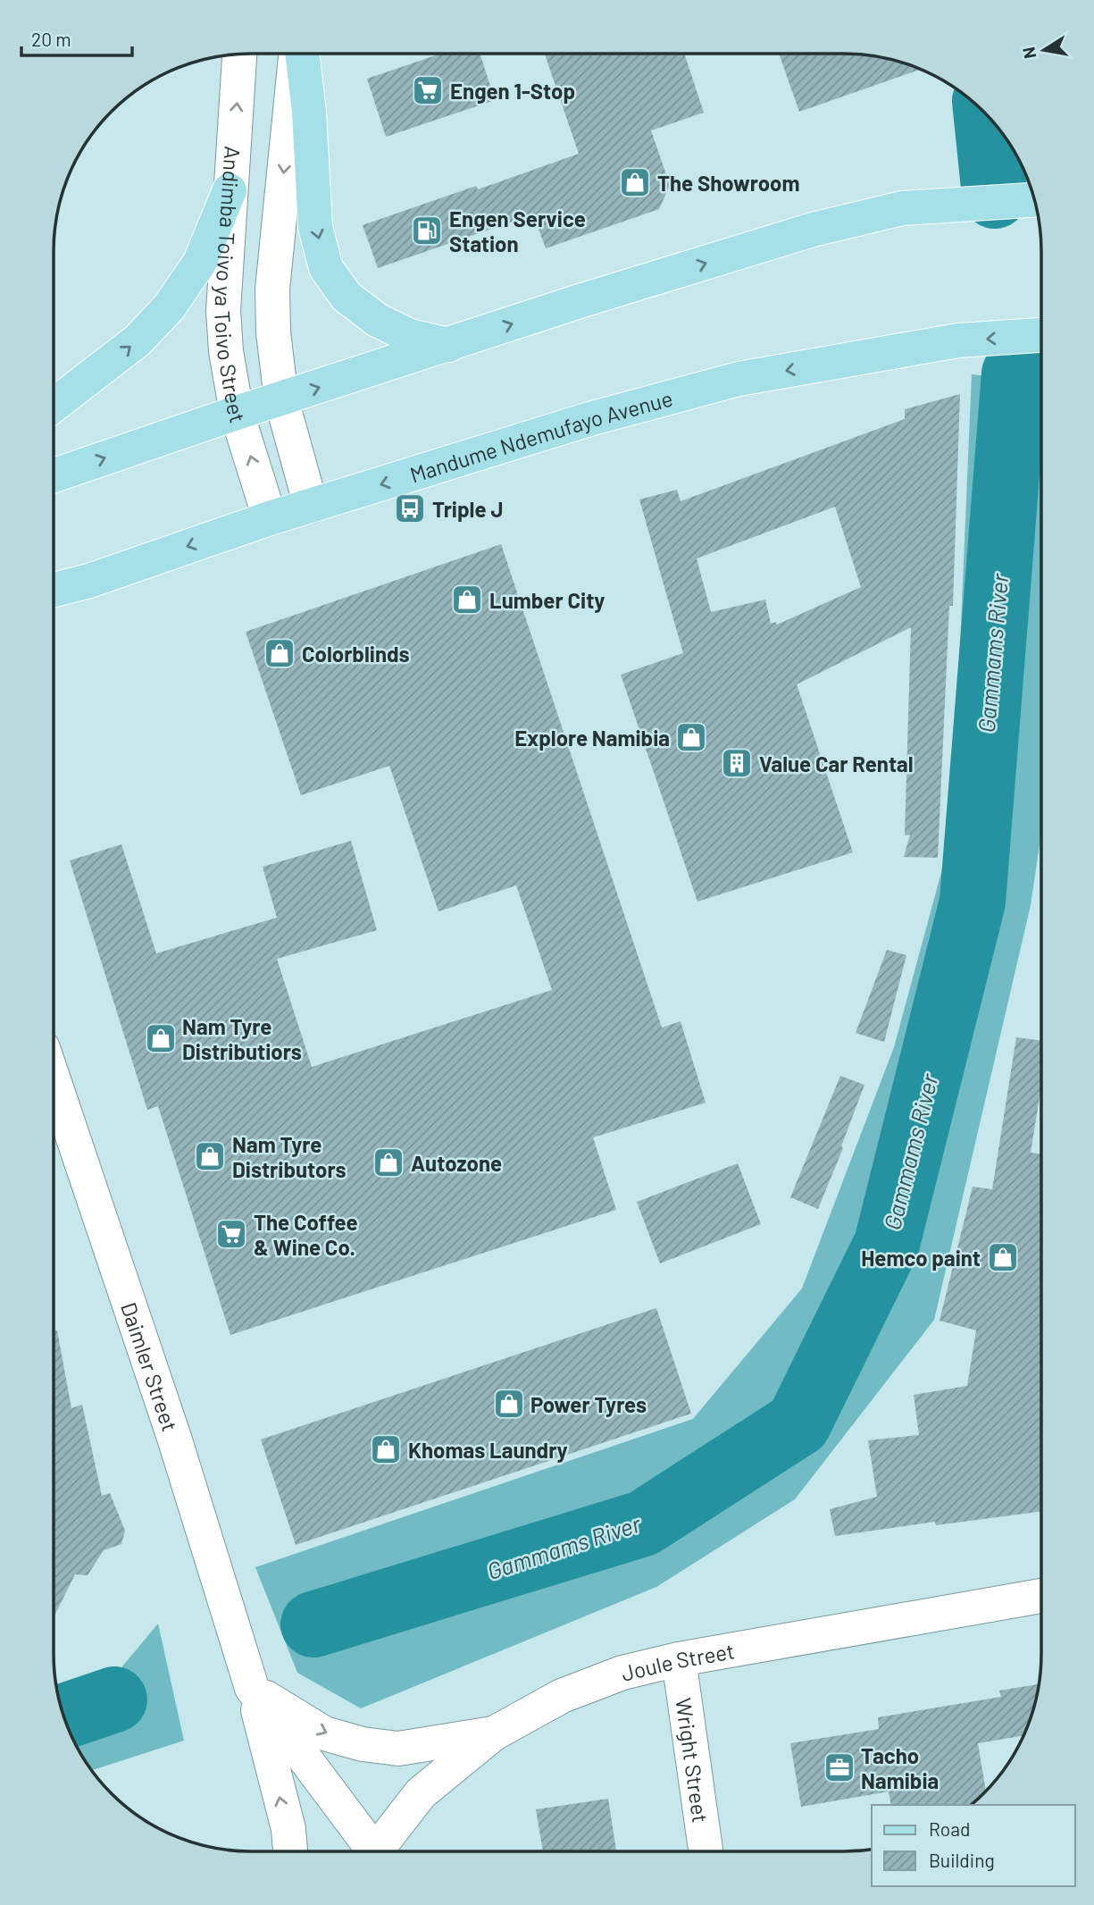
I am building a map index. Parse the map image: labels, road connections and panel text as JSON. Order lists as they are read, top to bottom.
{
  "streets": {
    "main road": ["Mandume Ndemufayo Avenue"],
    "street": [
      "Andimba Toivo ya Toivo Street",
      "Daimler Street",
      "Joule Street",
      "Wright Street"
    ]
  },
  "crossings": [
    ["Andimba Toivo ya Toivo Street", "Mandume Ndemufayo Avenue"],
    ["Joule Street", "Wright Street"]
  ],
  "water": ["Gammams River"],
  "places": {
    "supermarket": ["Engen 1-Stop", "The Coffee & Wine Co."],
    "shop": [
      "The Showroom",
      "Lumber City",
      "Colorblinds",
      "Explore Namibia",
      "Nam Tyre Distributiors",
      "Nam Tyre Distributors",
      "Autozone",
      "Hemco paint",
      "Power Tyres",
      "Khomas Laundry"
    ],
    "fuel station": ["Engen Service Station"],
    "bus stop": ["Triple J"],
    "building": ["Value Car Rental"],
    "office": ["Tacho Namibia"]
  },
  "legend": ["Road", "Building"],
  "scale_bar": "20 m",
  "north": "left"
}
